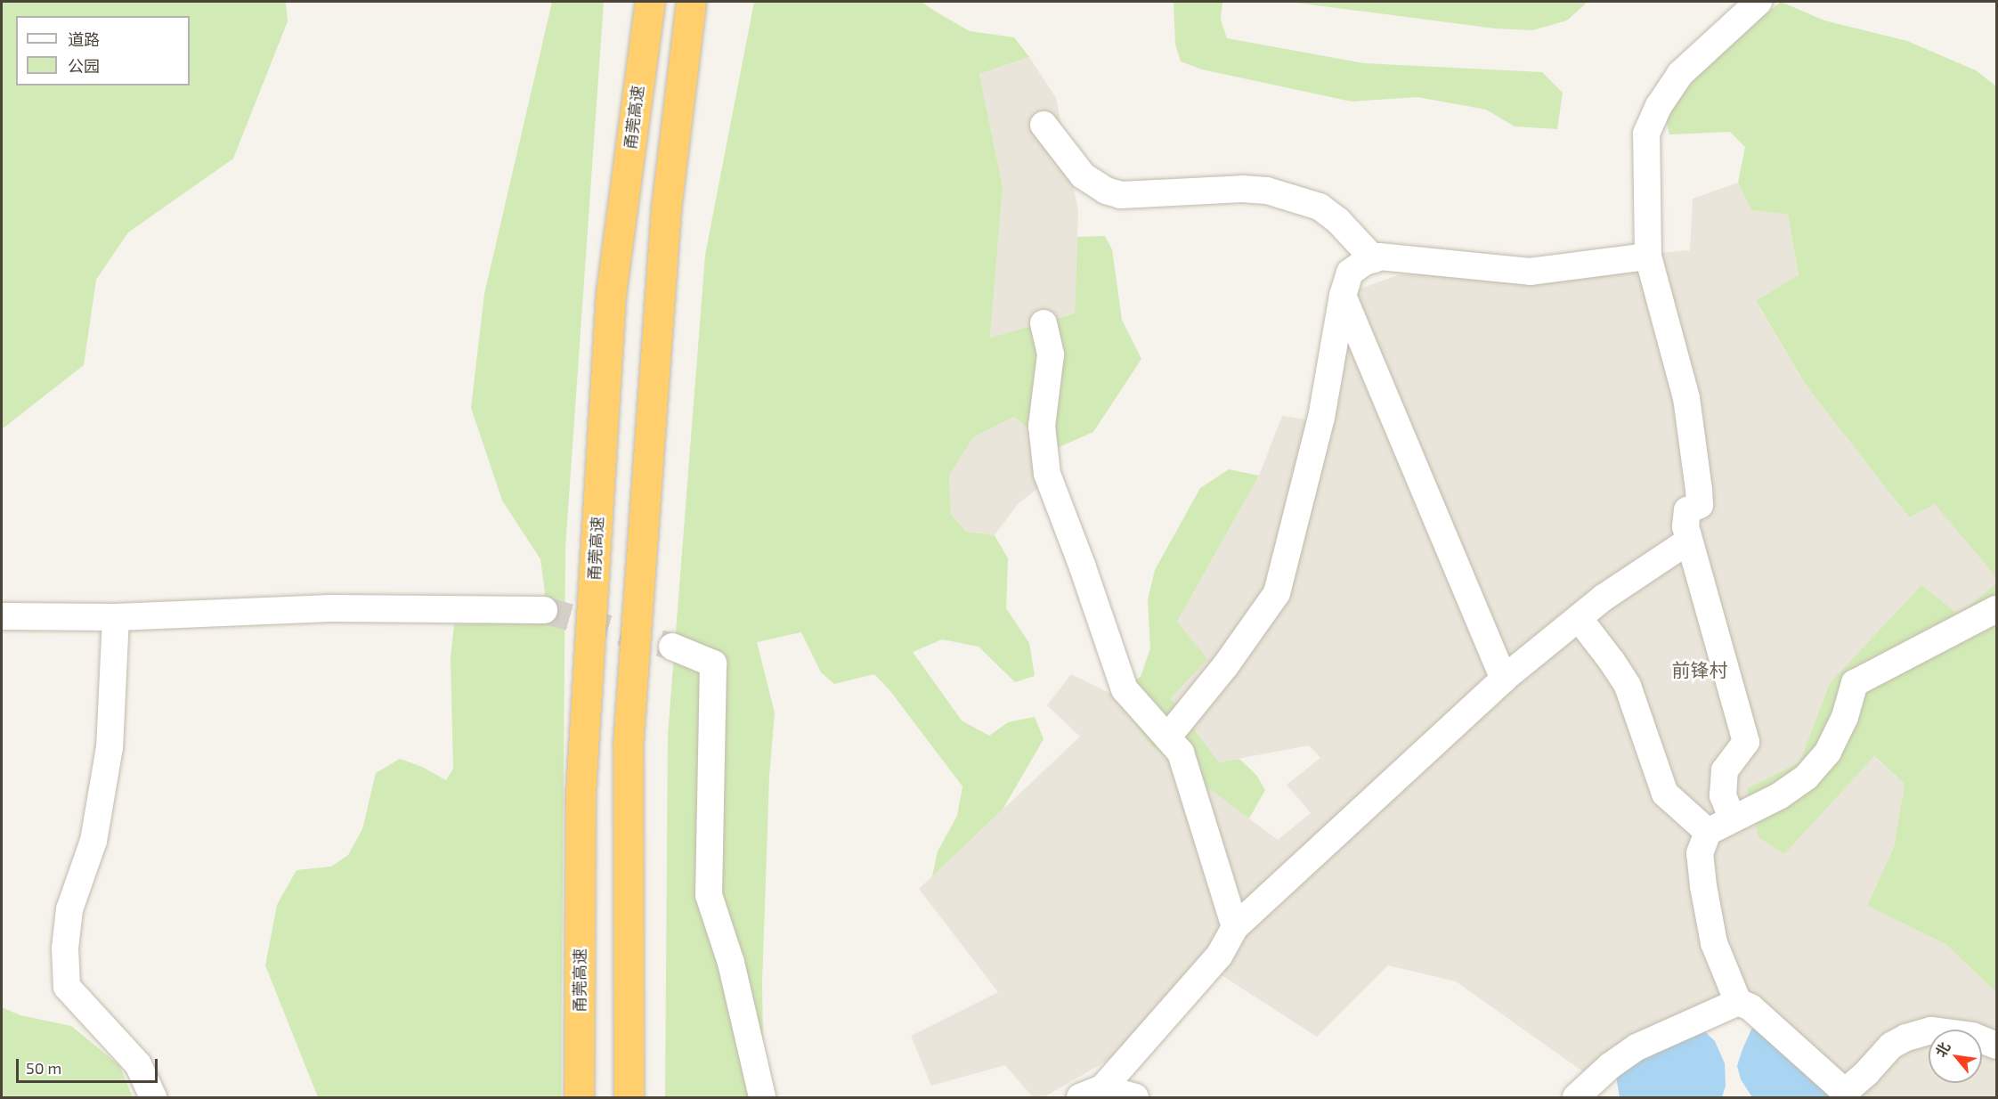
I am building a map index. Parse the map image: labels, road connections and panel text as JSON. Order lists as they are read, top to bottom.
{
  "streets": {
    "highway": ["甬莞高速"]
  },
  "districts": ["前锋村"],
  "legend": ["道路", "公园"],
  "scale_bar": "50 m",
  "north": "top left"
}
